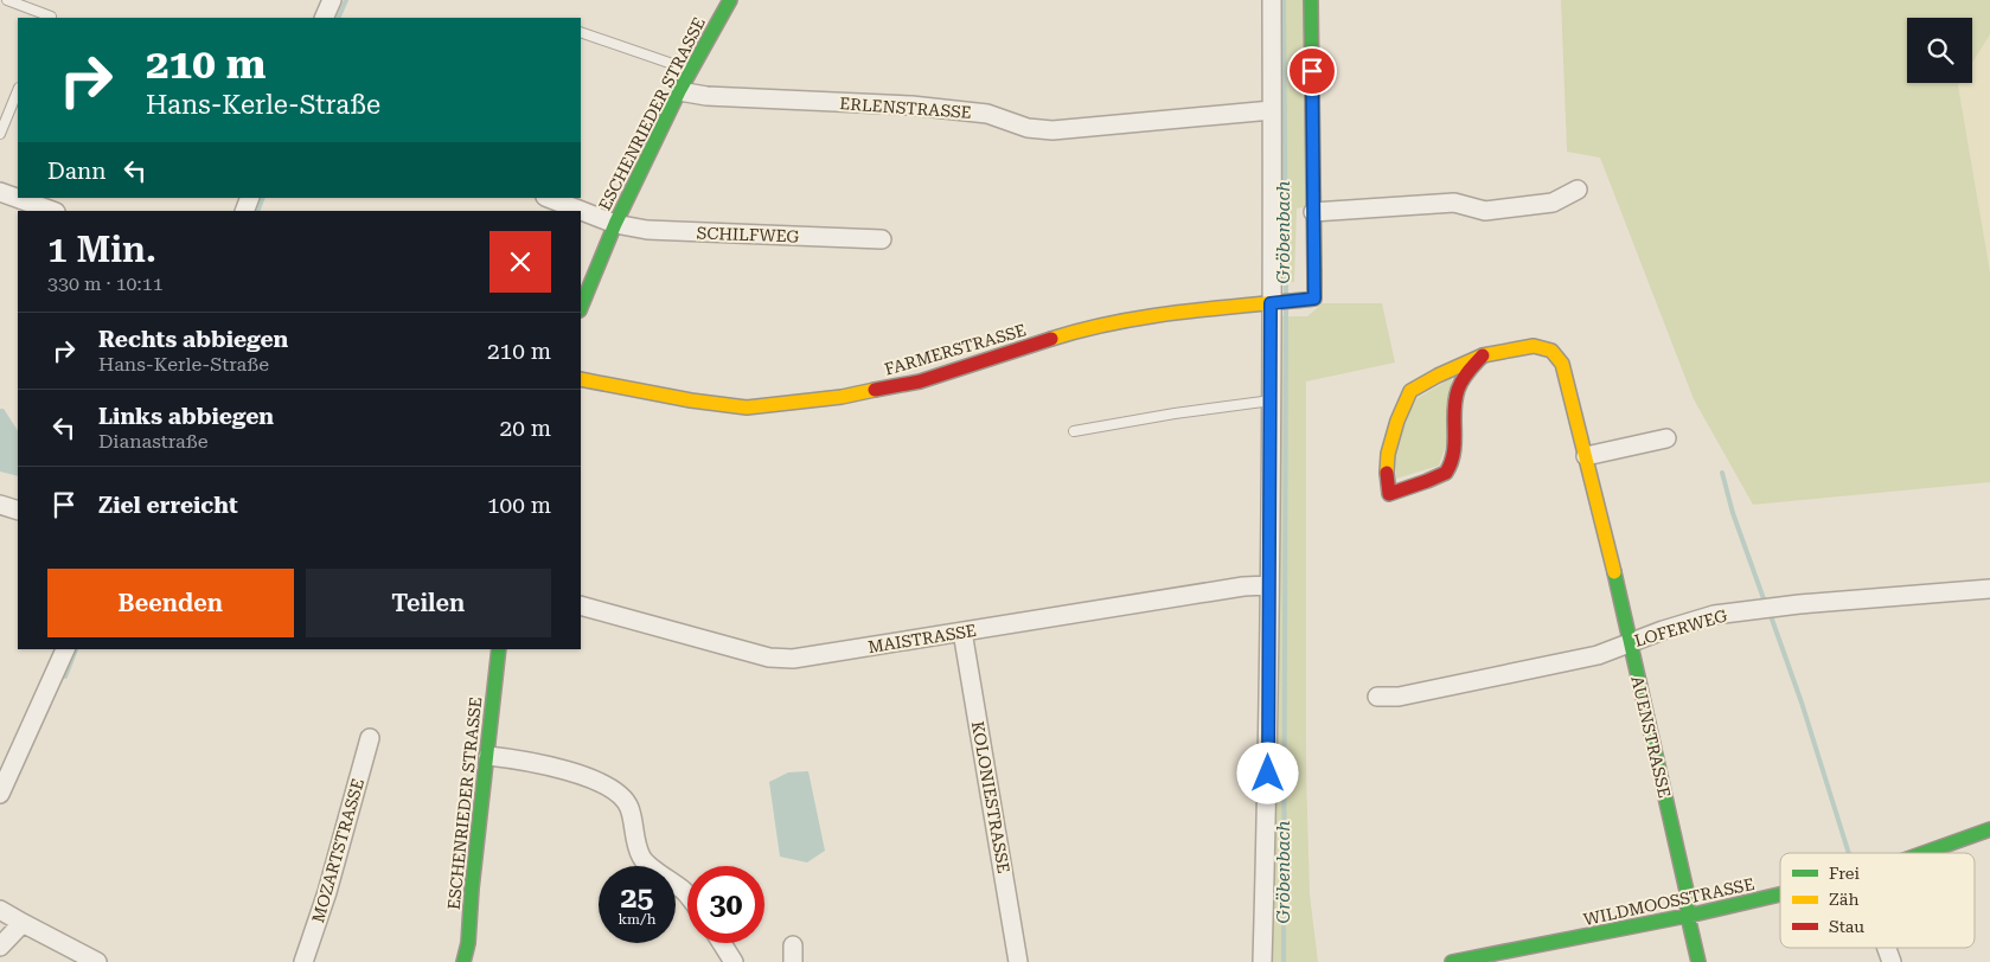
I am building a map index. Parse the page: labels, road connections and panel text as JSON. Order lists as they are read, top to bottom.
{
  "streets": {
    "street": [
      "ERLENSTRASSE",
      "ESCHENRIEDER STRASSE",
      "SCHILFWEG",
      "FARMERSTRASSE",
      "LOFERWEG",
      "MAISTRASSE",
      "AUENSTRASSE",
      "KOLONIESTRASSE",
      "MOZARTSTRASSE",
      "WILDMOOSSTRASSE"
    ]
  },
  "crossings": [
    ["ERLENSTRASSE", "ESCHENRIEDER STRASSE"],
    ["ESCHENRIEDER STRASSE", "SCHILFWEG"],
    ["LOFERWEG", "AUENSTRASSE"],
    ["MAISTRASSE", "KOLONIESTRASSE"],
    ["AUENSTRASSE", "WILDMOOSSTRASSE"]
  ],
  "water": ["Gröbenbach"],
  "legend": ["Frei", "Zäh", "Stau"],
  "page": {
    "turn": ["210 m", "Hans-Kerle-Straße"],
    "then": "Dann",
    "heading": ["1 Min.", "330 m · 10:11"],
    "list": [
      {
        "name": "Rechts abbiegen",
        "note": "Hans-Kerle-Straße",
        "value": "210 m"
      },
      {
        "name": "Links abbiegen",
        "note": "Dianastraße",
        "value": "20 m"
      },
      {
        "name": "Ziel erreicht",
        "value": "100 m"
      }
    ],
    "buttons": ["Beenden", "Teilen"],
    "speed": "25 km/h",
    "limit": "30"
  }
}
